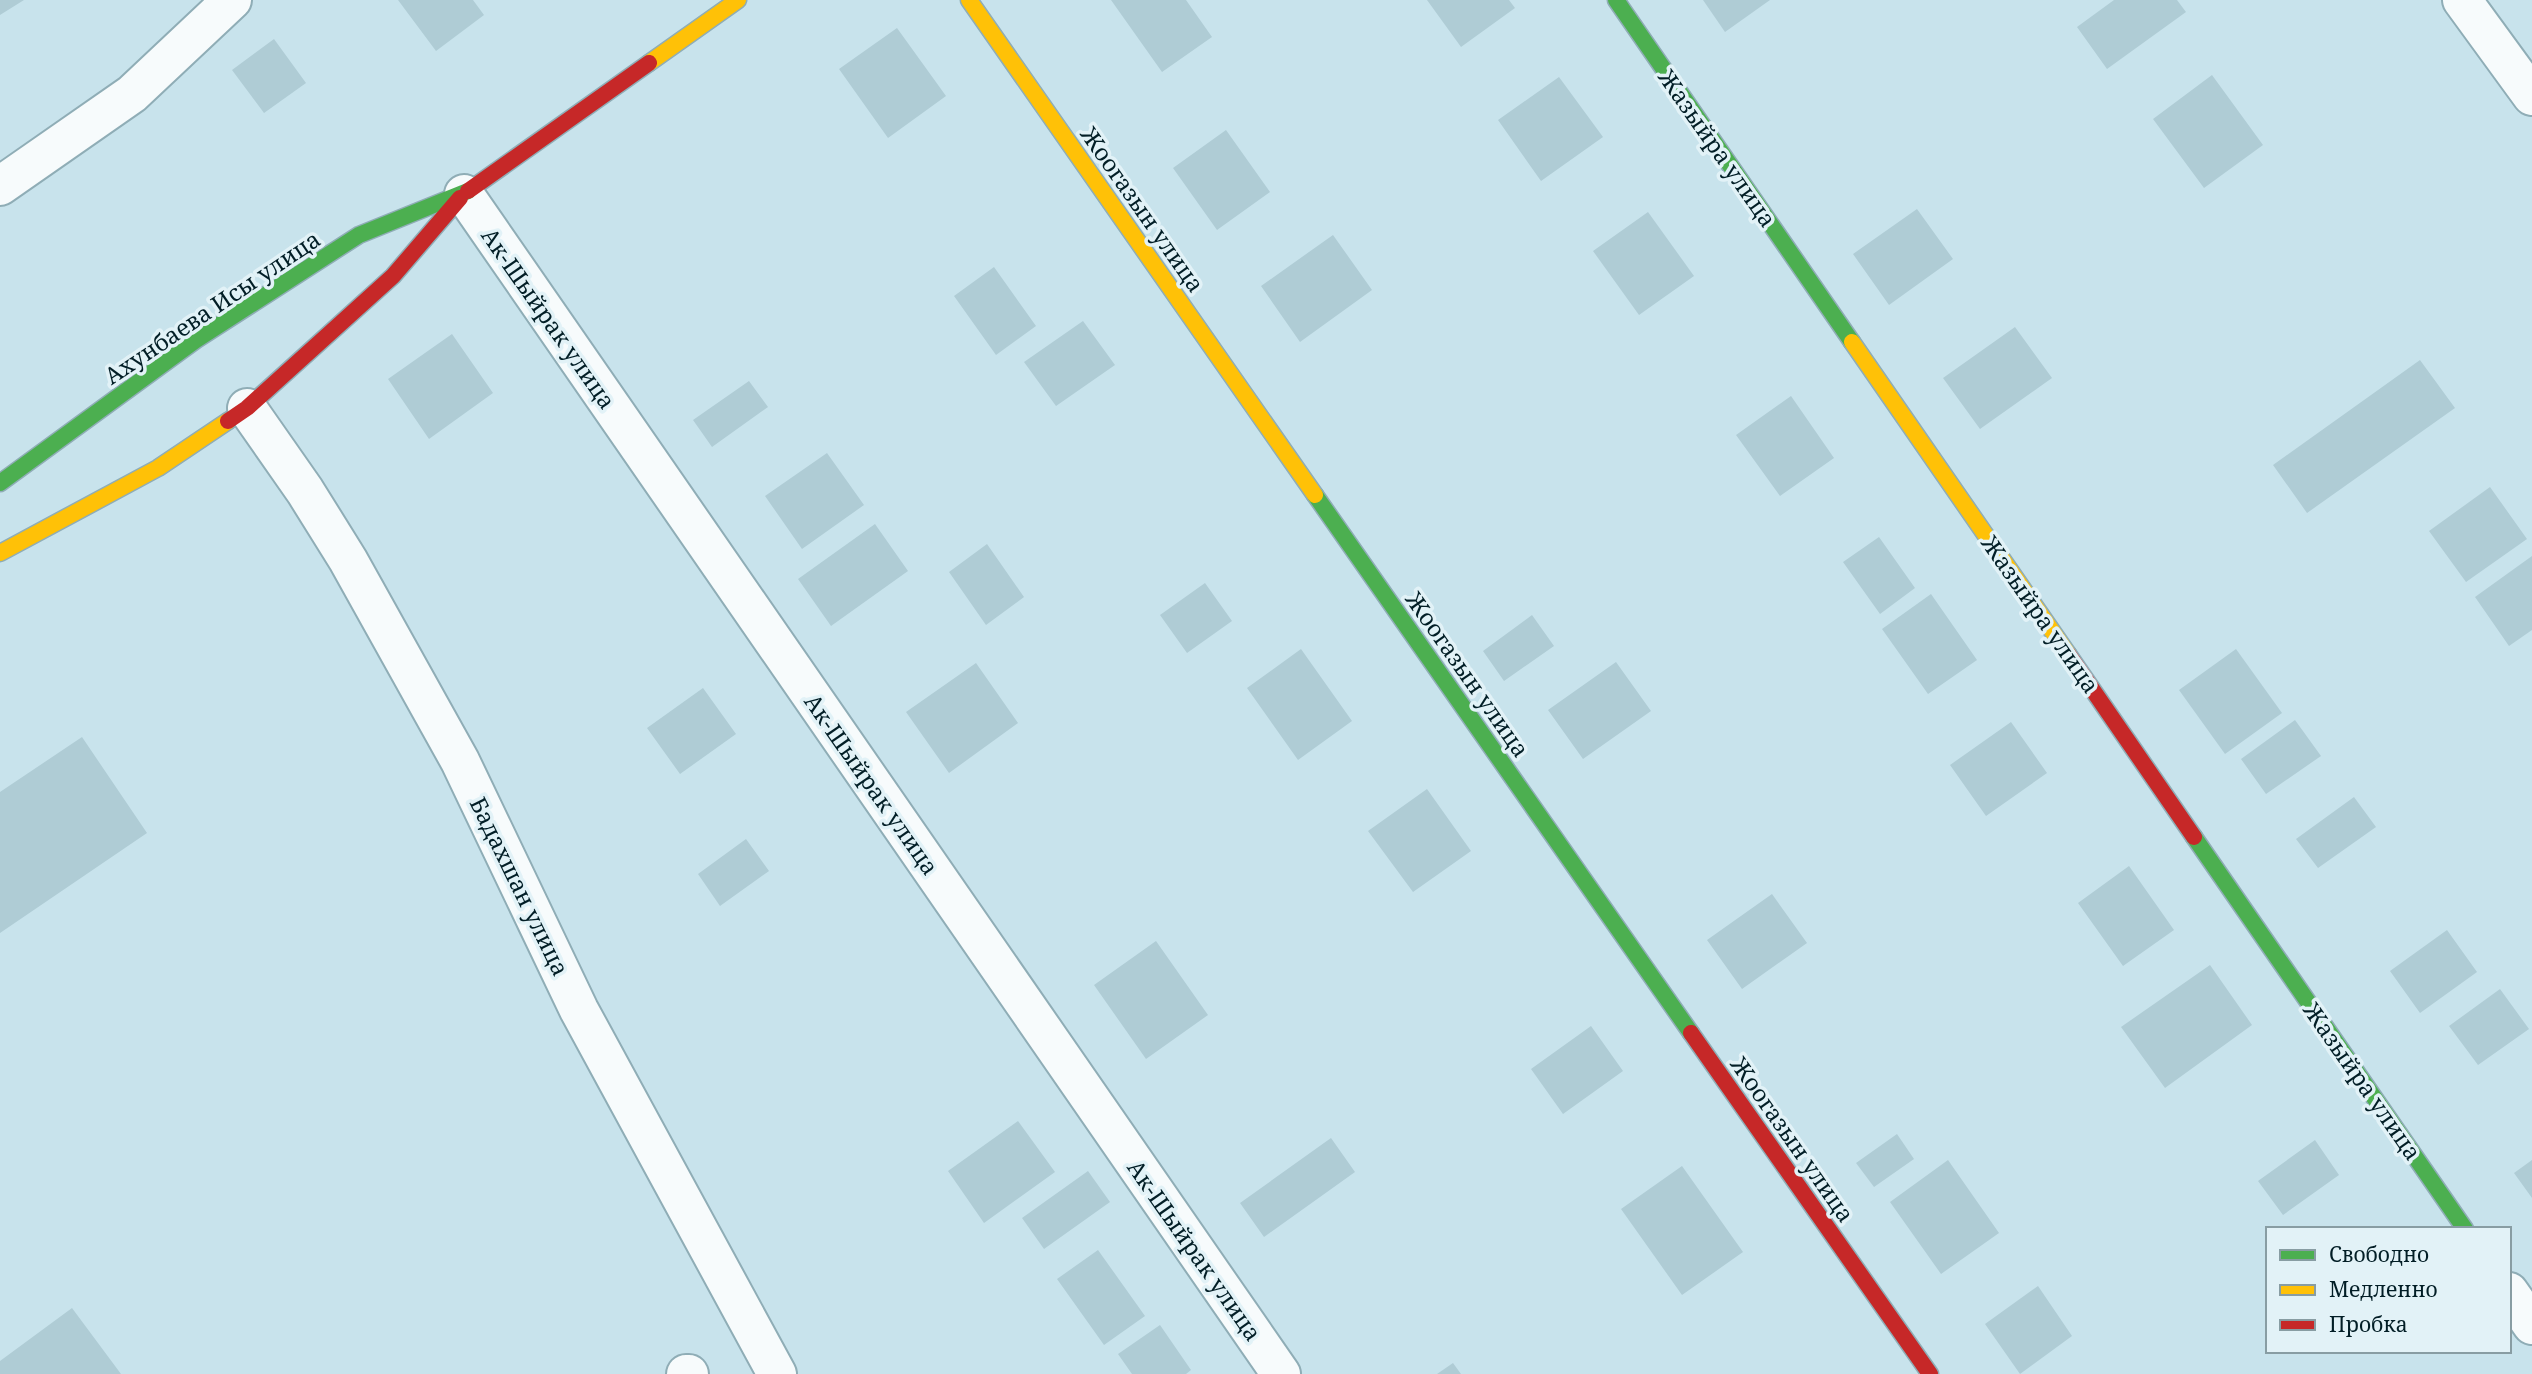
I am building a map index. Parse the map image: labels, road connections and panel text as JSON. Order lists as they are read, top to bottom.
{
  "streets": {
    "street": [
      "Жазыйра улица",
      "Жоогазын улица",
      "Ахунбаева Исы улица",
      "Ак-Шыйрак улица",
      "Бадахшан улица"
    ]
  },
  "crossings": [
    ["Ахунбаева Исы улица", "Ак-Шыйрак улица"],
    ["Ахунбаева Исы улица", "Бадахшан улица"]
  ],
  "legend": ["Свободно", "Медленно", "Пробка"]
}
